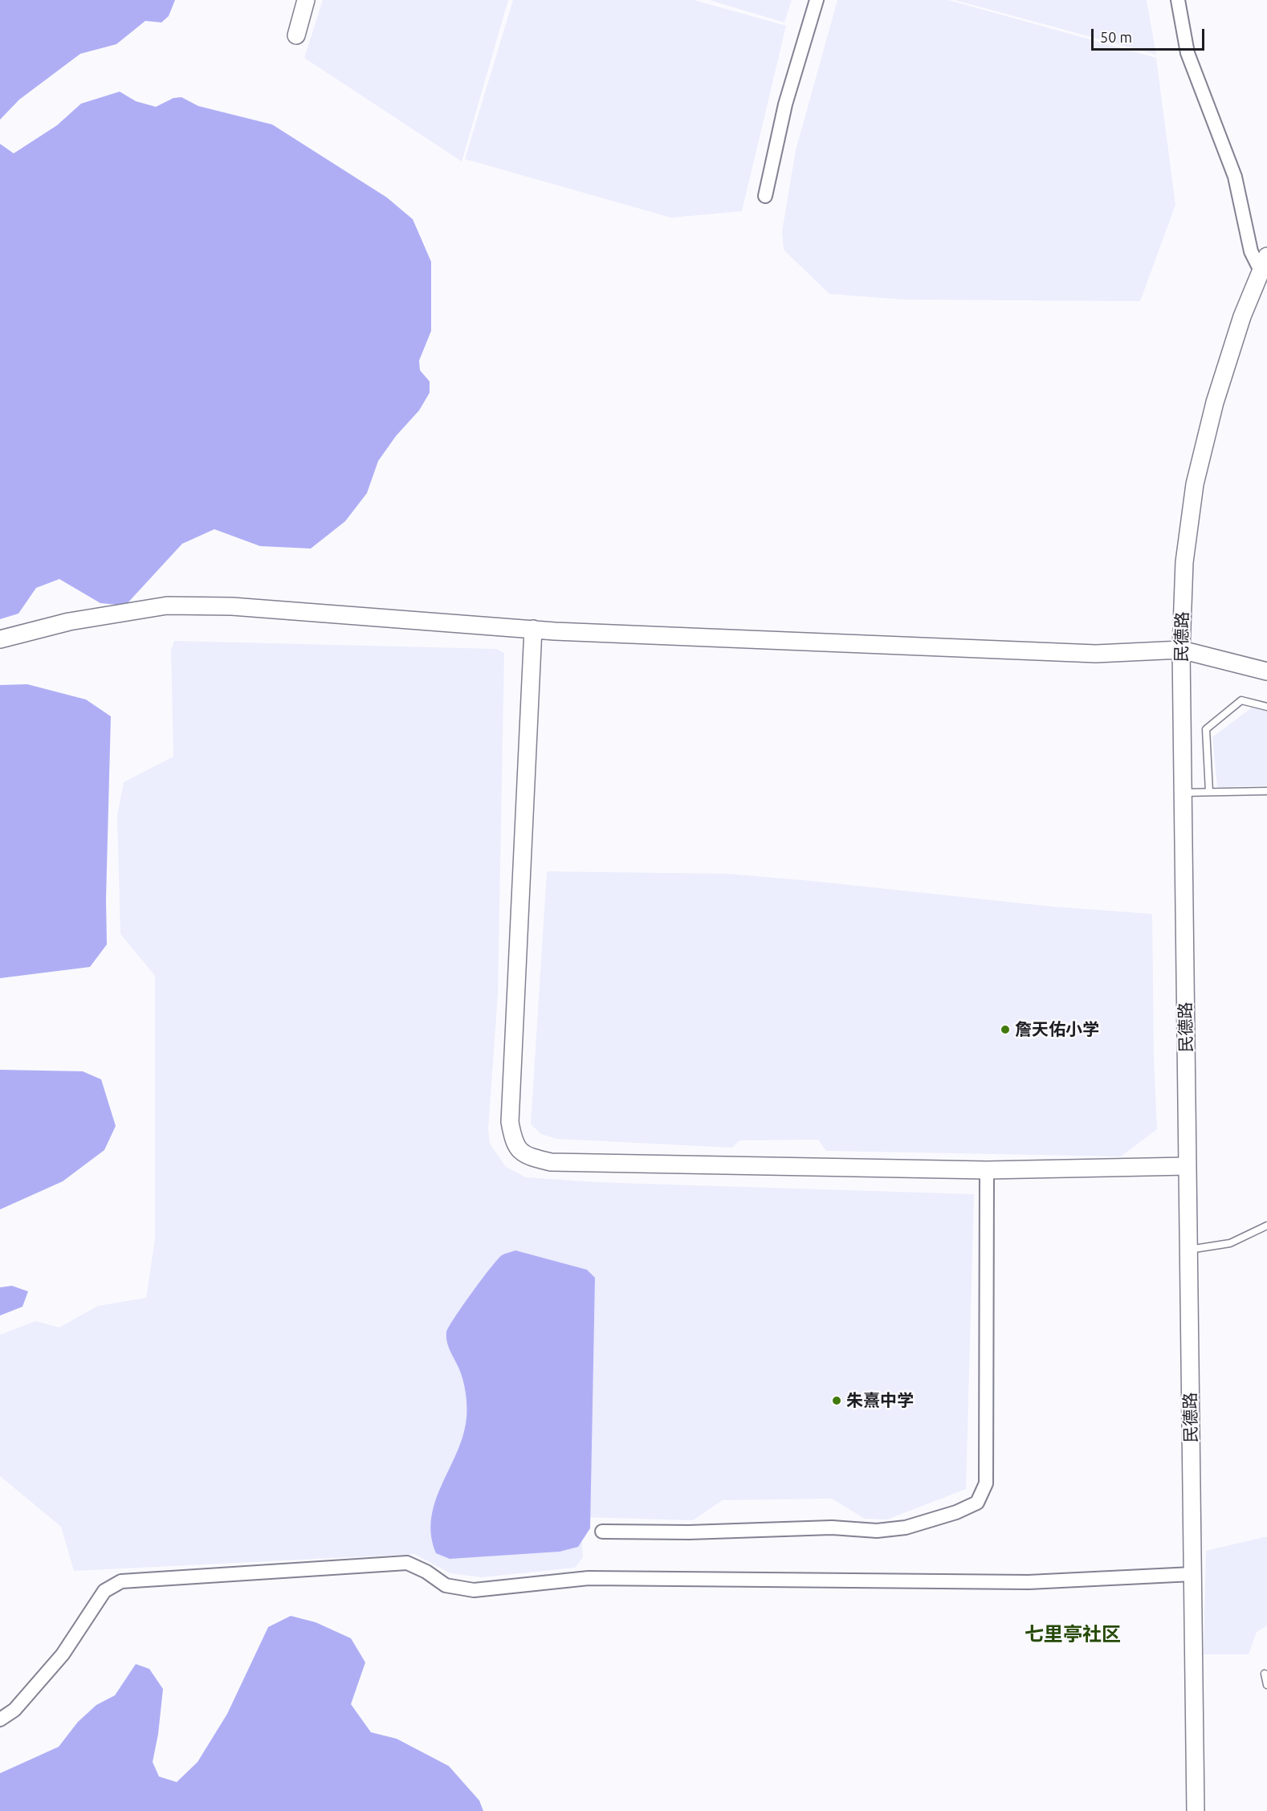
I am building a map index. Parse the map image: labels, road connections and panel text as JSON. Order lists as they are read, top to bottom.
{
  "streets": {
    "street": ["民德路"]
  },
  "districts": ["七里亭社区"],
  "places": ["詹天佑小学", "朱熹中学"],
  "scale_bar": "50 m"
}
